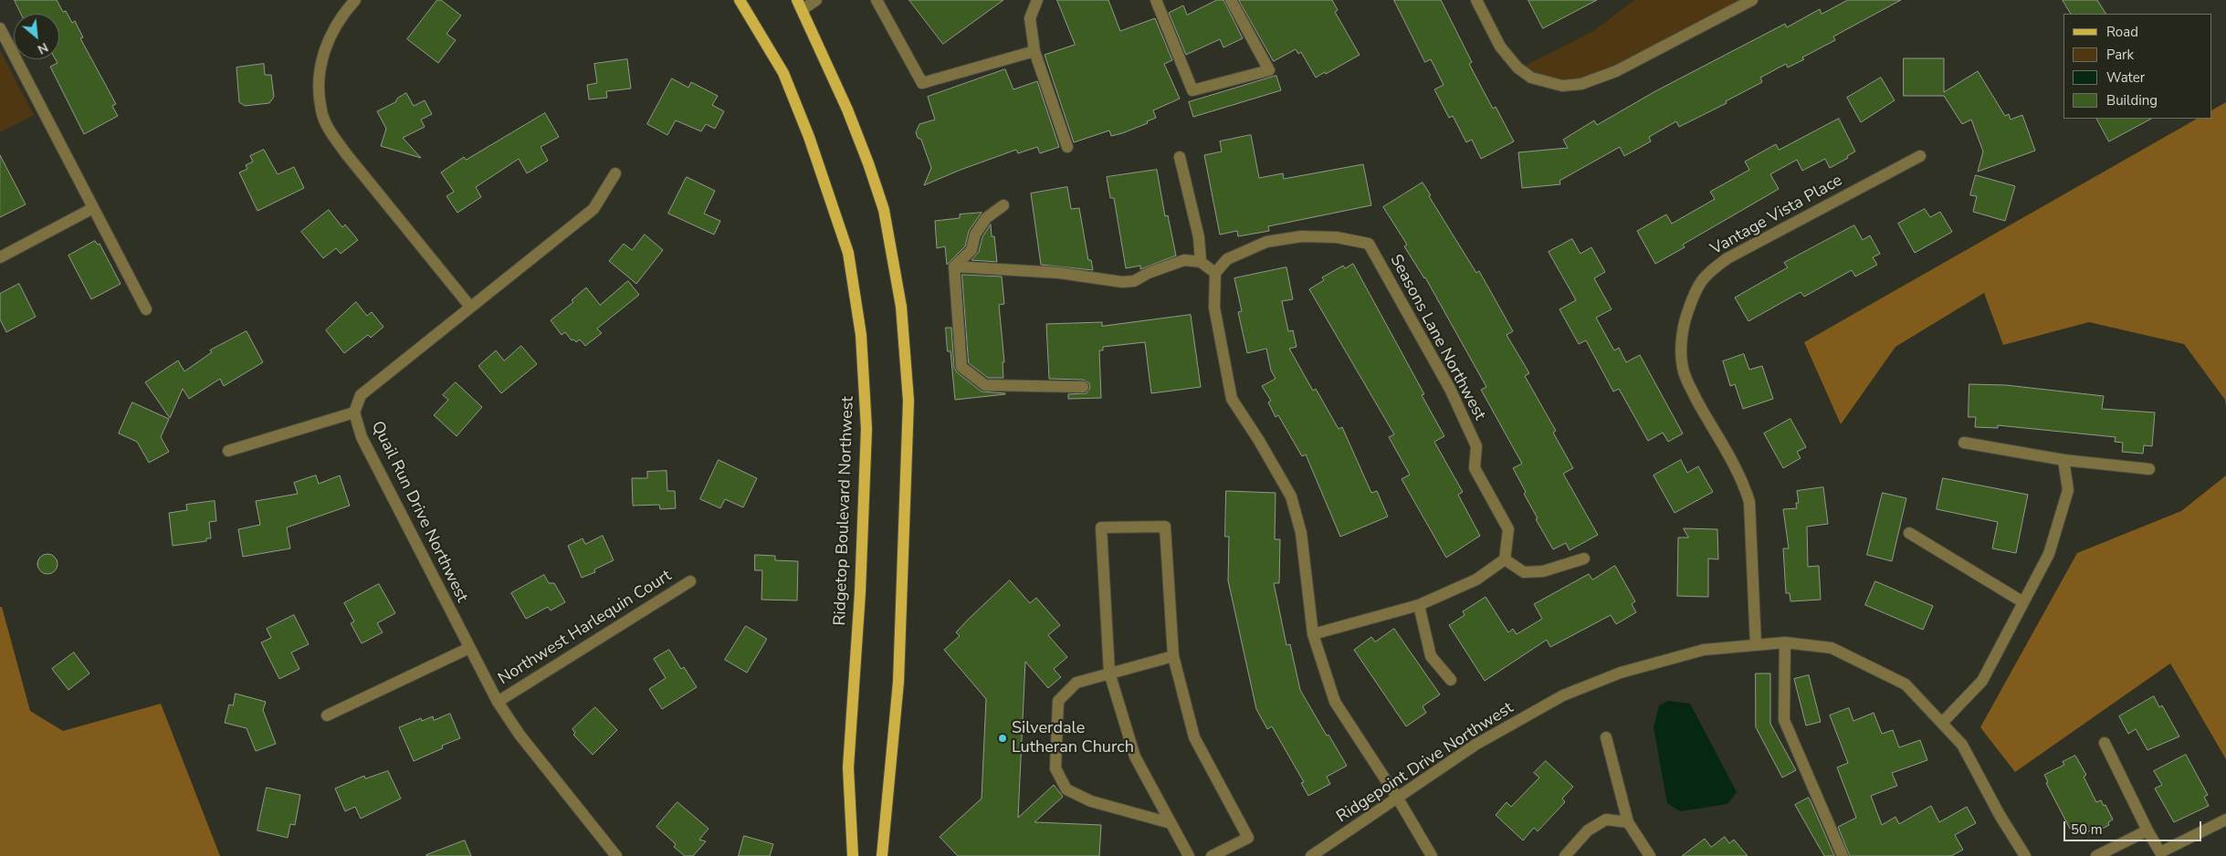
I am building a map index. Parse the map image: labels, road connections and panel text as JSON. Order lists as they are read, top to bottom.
{
  "streets": {
    "main road": ["Ridgetop Boulevard Northwest"],
    "street": [
      "Vantage Vista Place",
      "Seasons Lane Northwest",
      "Quail Run Drive Northwest",
      "Northwest Harlequin Court",
      "Ridgepoint Drive Northwest"
    ]
  },
  "crossings": [
    ["Vantage Vista Place", "Ridgepoint Drive Northwest"],
    ["Quail Run Drive Northwest", "Northwest Harlequin Court"]
  ],
  "places": ["Silverdale Lutheran Church"],
  "legend": [
    "Road",
    "Park",
    "Water",
    "Building"
  ],
  "scale_bar": "50 m",
  "north": "bottom right"
}
